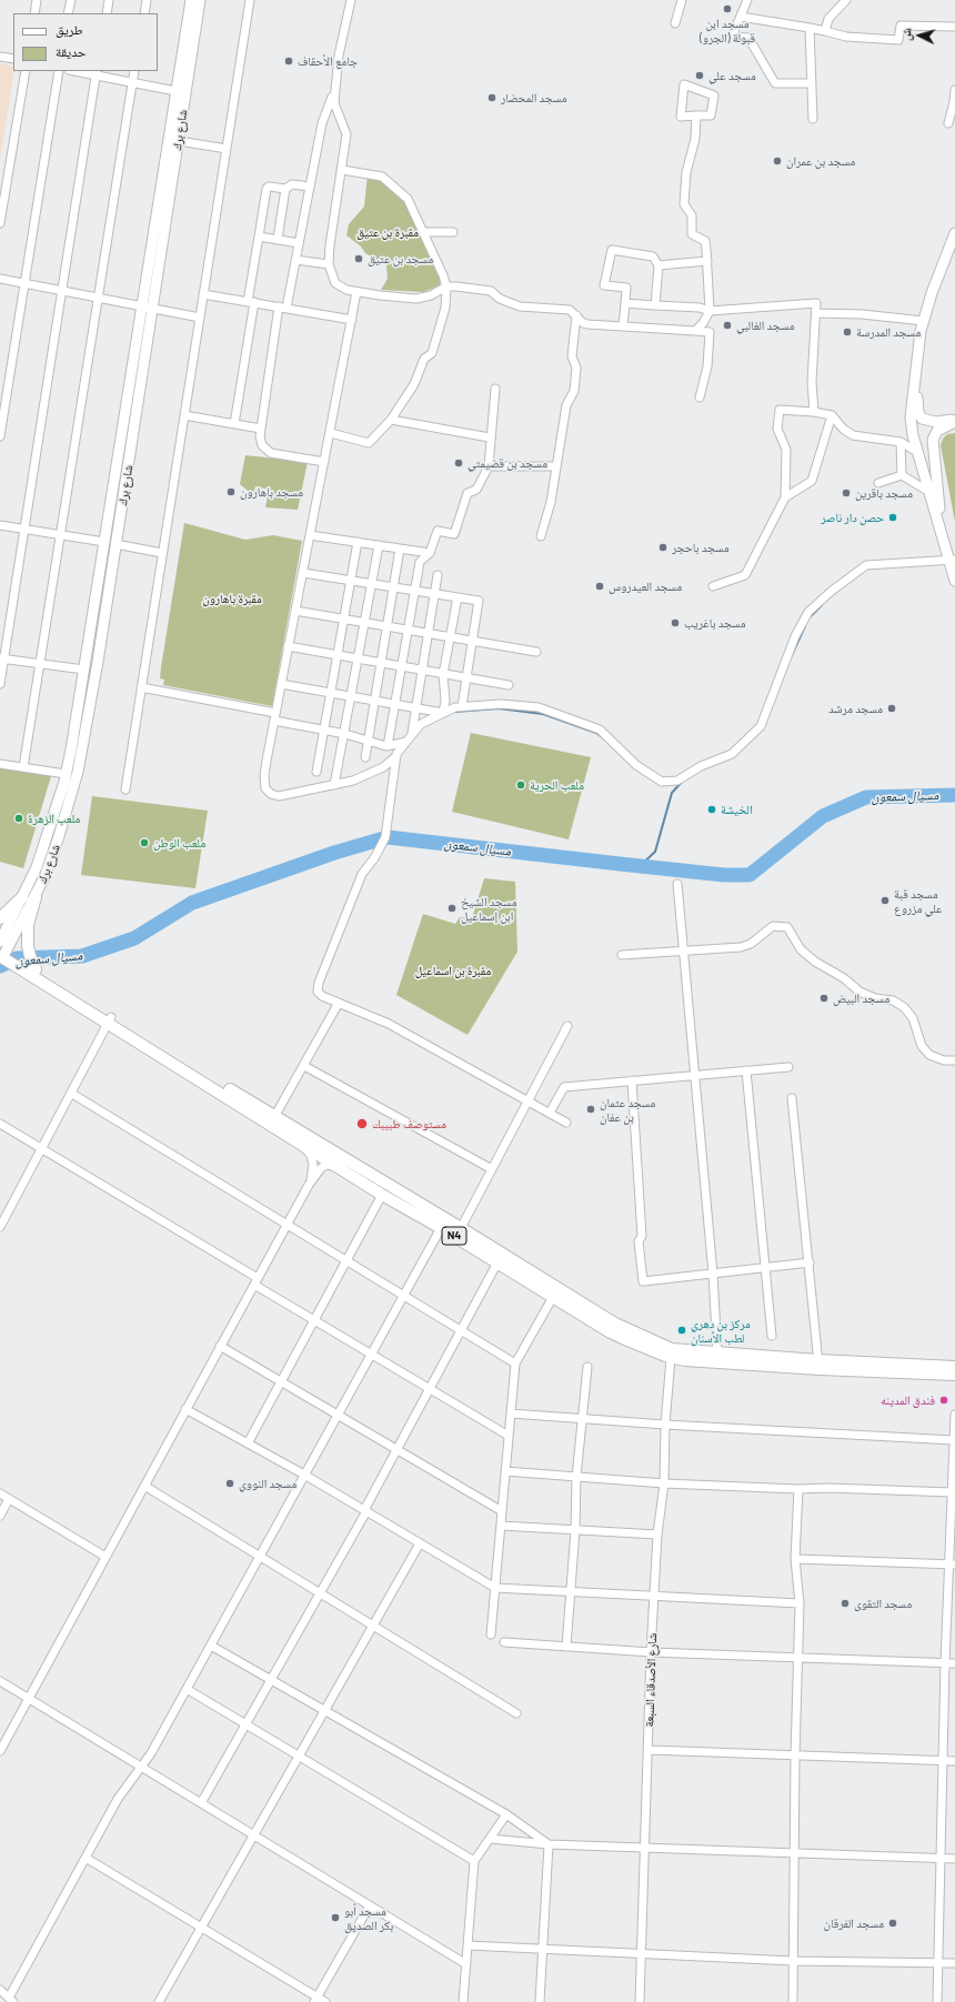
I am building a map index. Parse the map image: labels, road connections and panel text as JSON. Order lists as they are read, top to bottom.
{
  "streets": {
    "highway": ["N4"],
    "main road": ["شارع برك"],
    "street": ["شارع الأصدقاء السبعة"]
  },
  "crossings": [
    ["شارع برك", "N4"],
    ["N4", "شارع الأصدقاء السبعة"]
  ],
  "water": ["مسيال سمعون"],
  "parks": ["مقبرة بن عتيق", "مقبرة باهارون", "مقبرة بن اسماعيل"],
  "places": [
    "مسجد ابن قبولة (الجرو)",
    "جامع الأحقاف",
    "مسجد علي",
    "مسجد المحضار",
    "مسجد بن عمران",
    "مسجد بن عتيق",
    "مسجد الغالبي",
    "مسجد المدرسة",
    "مسجد بن قضيمتي",
    "مسجد باهارون",
    "مسجد باقرين",
    "حصن دار ناصر",
    "مسجد باحجر",
    "مسجد العيدروس",
    "مسجد باغريب",
    "مسجد مرشد",
    "ملعب الحرية",
    "الخيشة",
    "ملعب الزهرة",
    "ملعب الوطن",
    "مسجد قبة علي مزروع",
    "مسجد الشيخ ابن إسماعيل",
    "مسجد البيض",
    "مسجد عثمان بن عفان",
    "مستوصف طبيبك",
    "مركز بن دهري لطب الأسنان",
    "فندق المدينه",
    "مسجد النووي",
    "مسجد التقوى",
    "مسجد أبو بكر الصديق",
    "مسجد الفرقان"
  ],
  "legend": ["طريق", "حديقة"],
  "north": "left"
}
